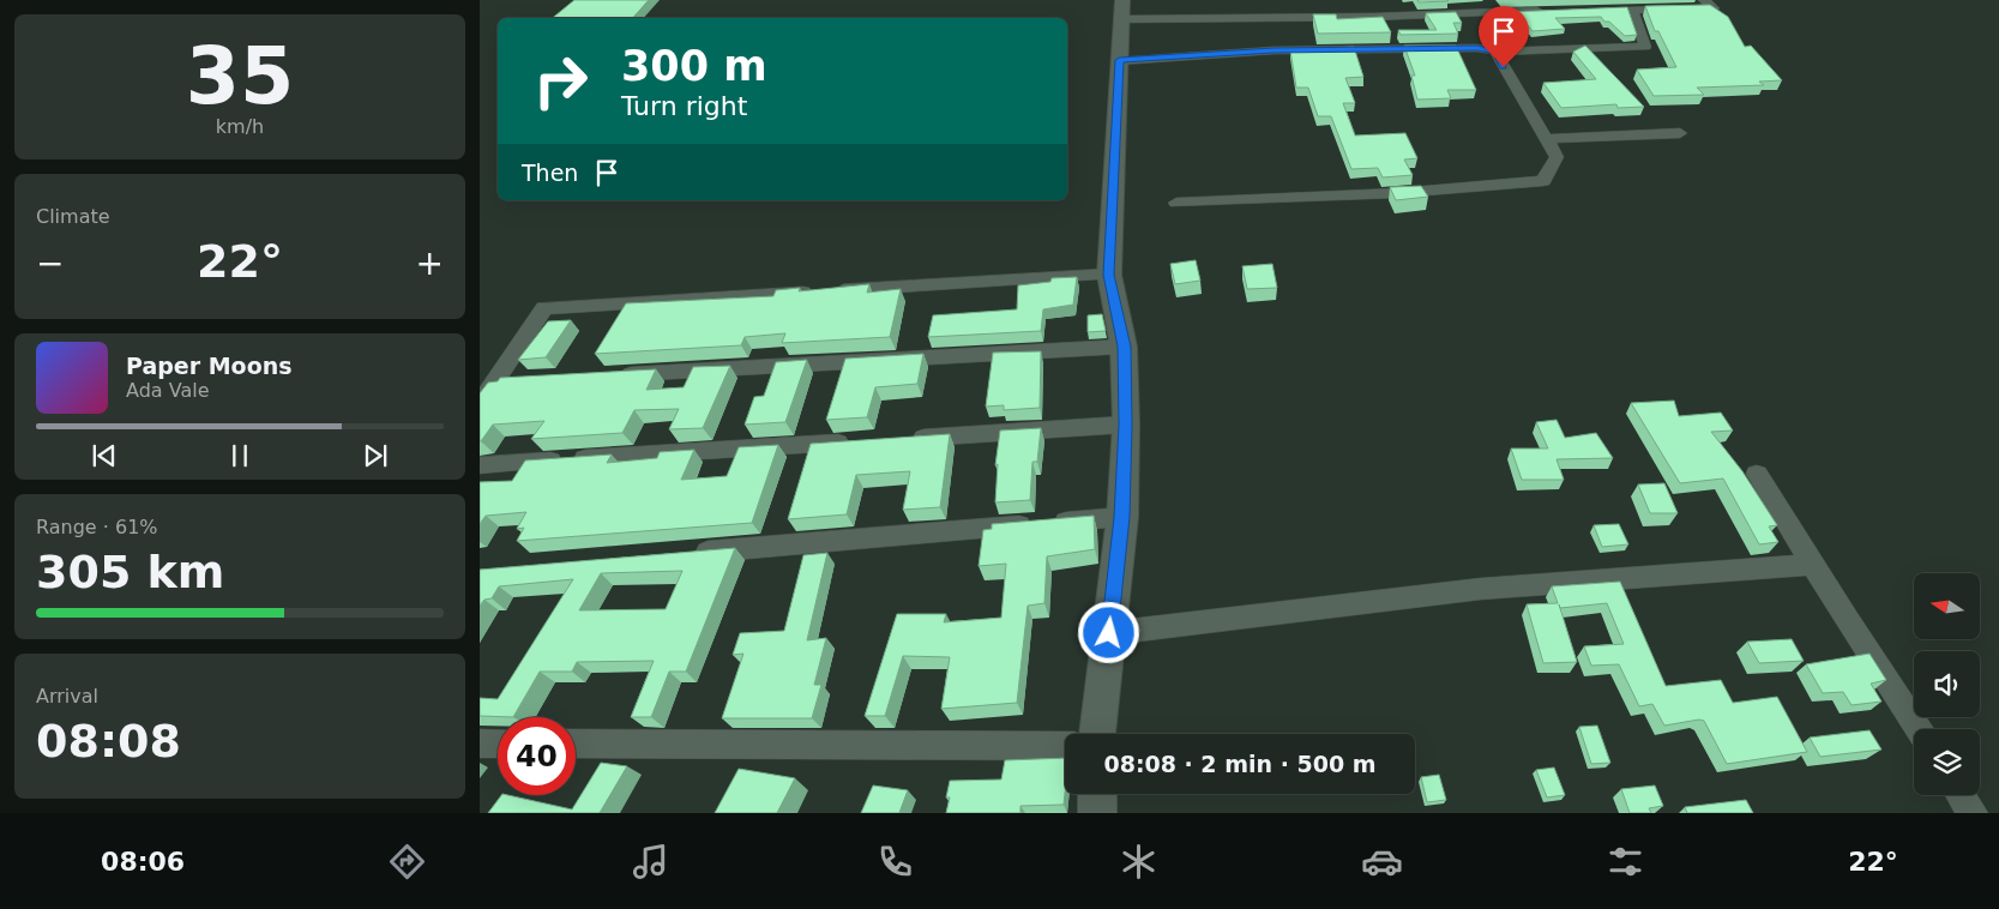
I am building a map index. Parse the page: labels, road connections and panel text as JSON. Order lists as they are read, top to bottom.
{
  "north": "left",
  "page": {
    "tile": [
      ["35", "km/h"],
      "Climate",
      ["Range · 61%", "305 km"],
      ["Arrival", "08:08"]
    ],
    "turn": ["300 m", "Turn right"],
    "then": "Then",
    "heat": ["−", "22°", "+"],
    "song": ["Paper Moons", "Ada Vale"],
    "limit": "40",
    "trip": "08:08 · 2 min · 500 m",
    "tabs": ["08:06", "22°"]
  }
}
